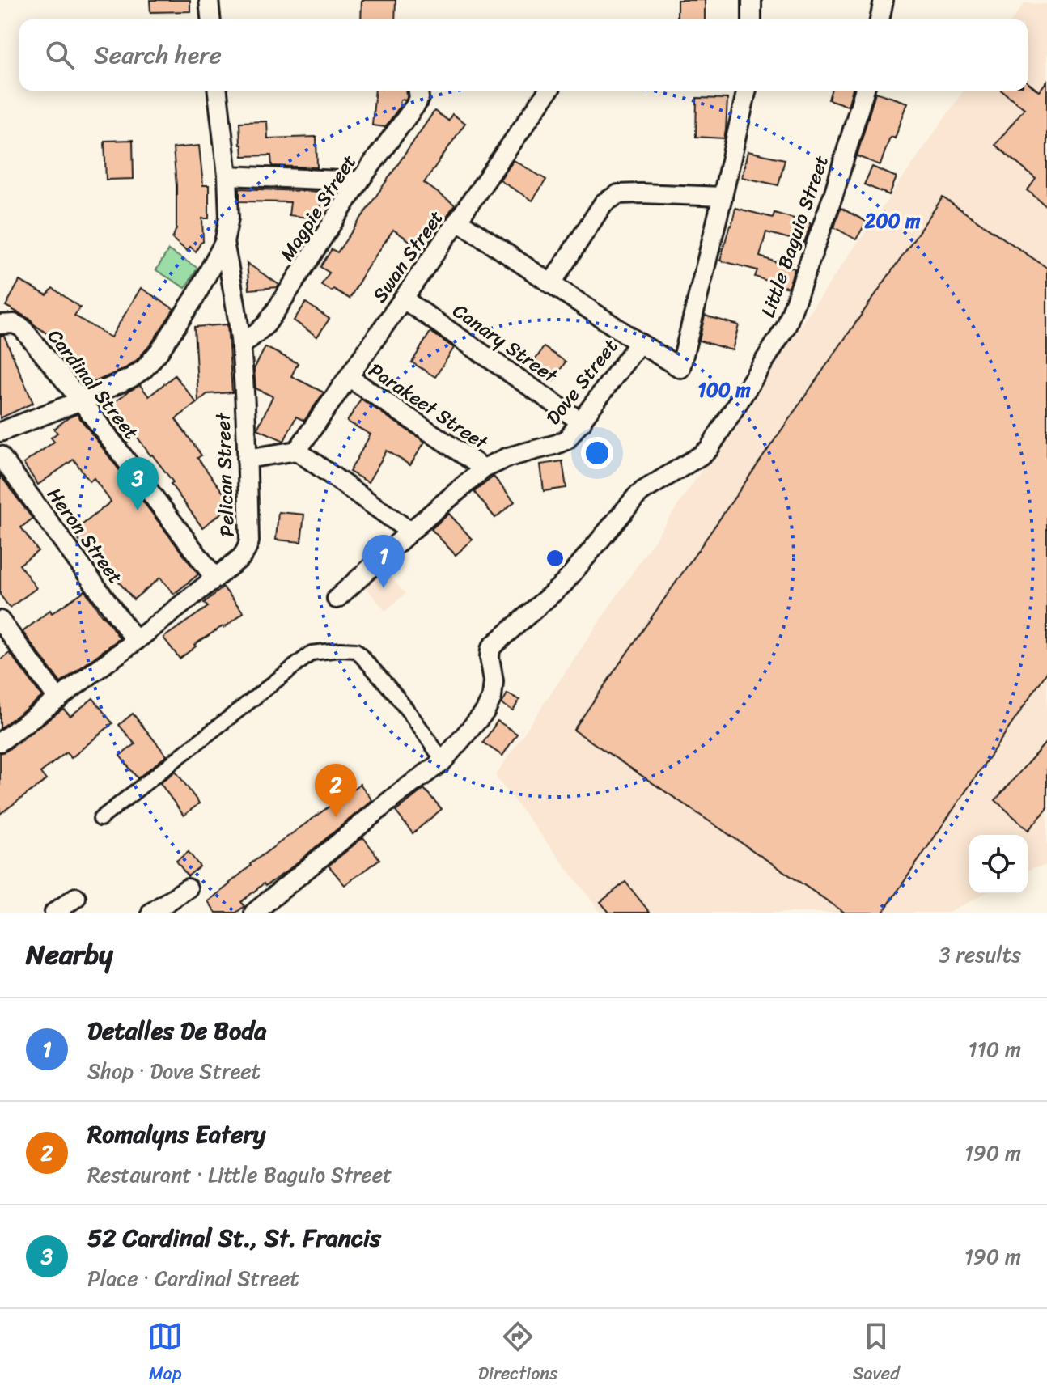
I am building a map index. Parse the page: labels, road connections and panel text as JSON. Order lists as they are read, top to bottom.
{
  "streets": {
    "street": [
      "Magpie Street",
      "Little Baguio Street",
      "Swan Street",
      "Canary Street",
      "Dove Street",
      "Cardinal Street",
      "Parakeet Street",
      "Pelican Street",
      "Heron Street"
    ]
  },
  "crossings": [
    ["Magpie Street", "Pelican Street"],
    ["Swan Street", "Canary Street"],
    ["Swan Street", "Parakeet Street"],
    ["Canary Street", "Dove Street"],
    ["Dove Street", "Parakeet Street"],
    ["Cardinal Street", "Pelican Street"],
    ["Pelican Street", "Heron Street"]
  ],
  "page": {
    "search": "Search here",
    "pins": ["3", "1", "2"],
    "heading": ["Nearby", "3 results"],
    "list": [
      {
        "mark": "1",
        "name": "Detalles De Boda",
        "note": "Shop · Dove Street",
        "value": "110 m"
      },
      {
        "mark": "2",
        "name": "Romalyns Eatery",
        "note": "Restaurant · Little Baguio Street",
        "value": "190 m"
      },
      {
        "mark": "3",
        "name": "52 Cardinal St., St. Francis",
        "note": "Place · Cardinal Street",
        "value": "190 m"
      }
    ],
    "nav": ["Map", "Directions", "Saved"]
  },
  "rings": ["200 m", "100 m"]
}
